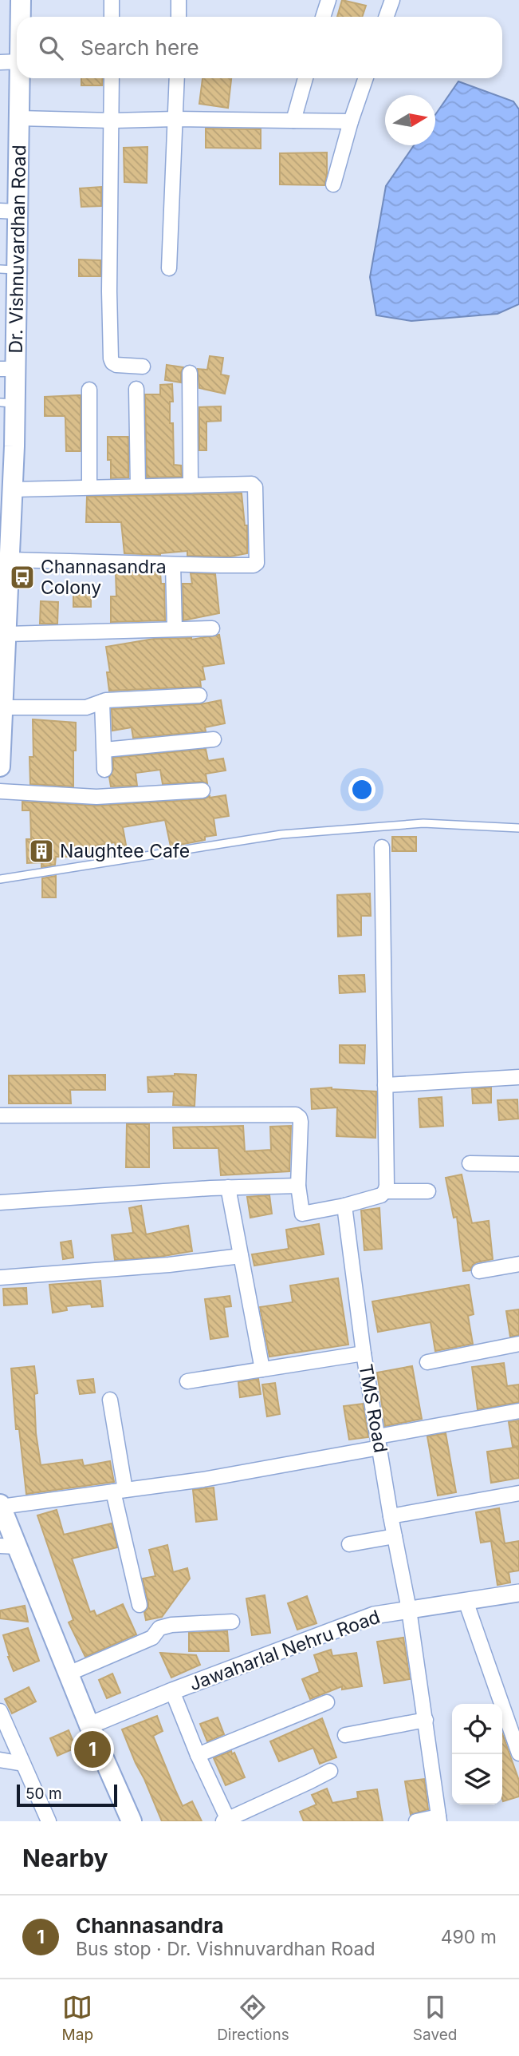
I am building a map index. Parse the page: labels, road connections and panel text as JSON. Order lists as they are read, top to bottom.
{
  "streets": {
    "main road": ["Dr. Vishnuvardhan Road"],
    "street": ["TMS Road", "Jawaharlal Nehru Road"]
  },
  "crossings": [
    ["TMS Road", "Jawaharlal Nehru Road"]
  ],
  "places": {
    "bus stop": ["Channasandra Colony"],
    "building": ["Naughtee Cafe"]
  },
  "scale_bar": "50 m",
  "north": "right",
  "page": {
    "search": "Search here",
    "pins": "1",
    "scale": "50 m",
    "heading": "Nearby",
    "list": [
      {
        "mark": "1",
        "name": "Channasandra",
        "note": "Bus stop · Dr. Vishnuvardhan Road",
        "value": "490 m"
      }
    ],
    "nav": ["Map", "Directions", "Saved"]
  }
}
